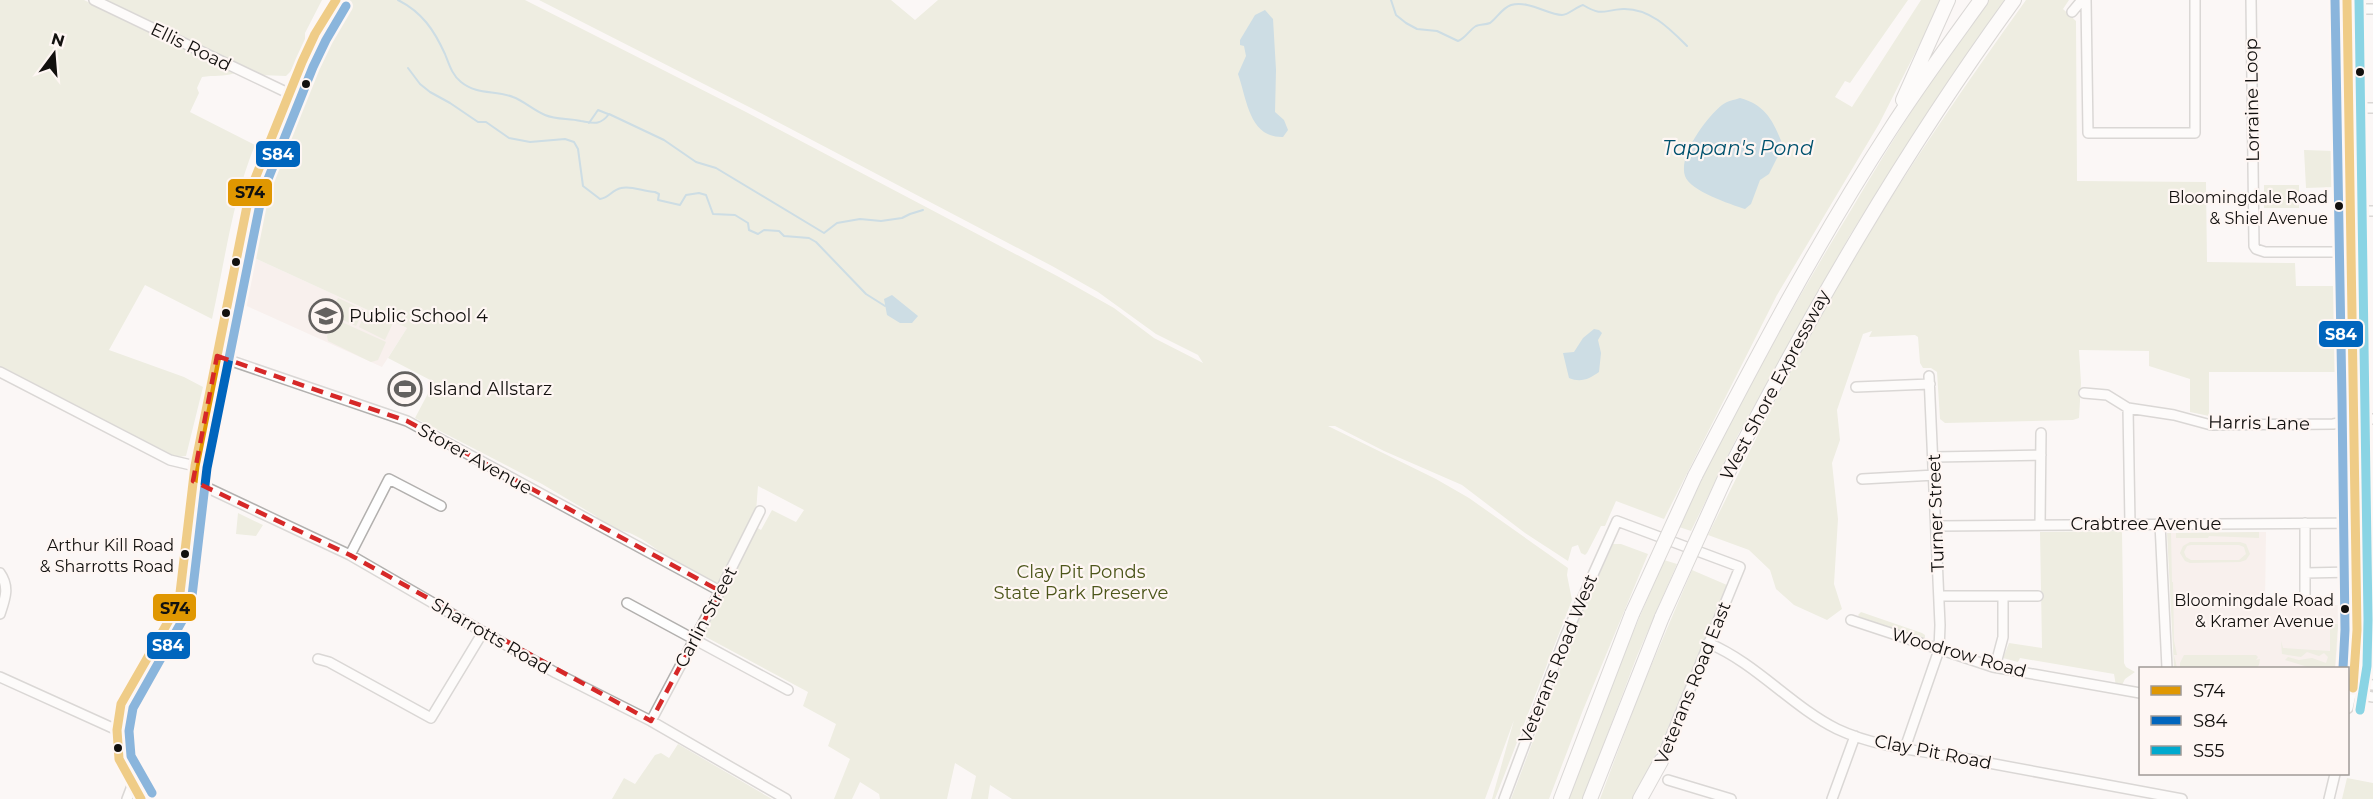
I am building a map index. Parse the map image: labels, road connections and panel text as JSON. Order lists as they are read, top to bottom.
{
  "streets": {
    "highway": ["West Shore Expressway"],
    "street": [
      "Ellis Road",
      "Lorraine Loop",
      "Harris Lane",
      "Storer Avenue",
      "Turner Street",
      "Crabtree Avenue",
      "Carlin Street",
      "Sharrotts Road",
      "Woodrow Road",
      "Veterans Road West",
      "Veterans Road East",
      "Clay Pit Road"
    ]
  },
  "crossings": [
    ["Storer Avenue", "Carlin Street"],
    ["Turner Street", "Crabtree Avenue"],
    ["Turner Street", "Woodrow Road"],
    ["Turner Street", "Clay Pit Road"],
    ["Carlin Street", "Sharrotts Road"],
    ["Veterans Road West", "Veterans Road East"],
    ["Veterans Road East", "Clay Pit Road"]
  ],
  "water": ["Tappan's Pond"],
  "parks": ["Clay Pit Ponds State Park Preserve"],
  "places": {
    "other": ["Bloomingdale Road & Shiel Avenue", "Arthur Kill Road & Sharrotts Road", "Bloomingdale Road & Kramer Avenue"],
    "school or university": ["Public School 4"],
    "sports": ["Island Allstarz"]
  },
  "lines": ["transit line S74", "transit line S84", "transit line S55"],
  "legend": ["S74", "S84", "S55"],
  "north": "top"
}
